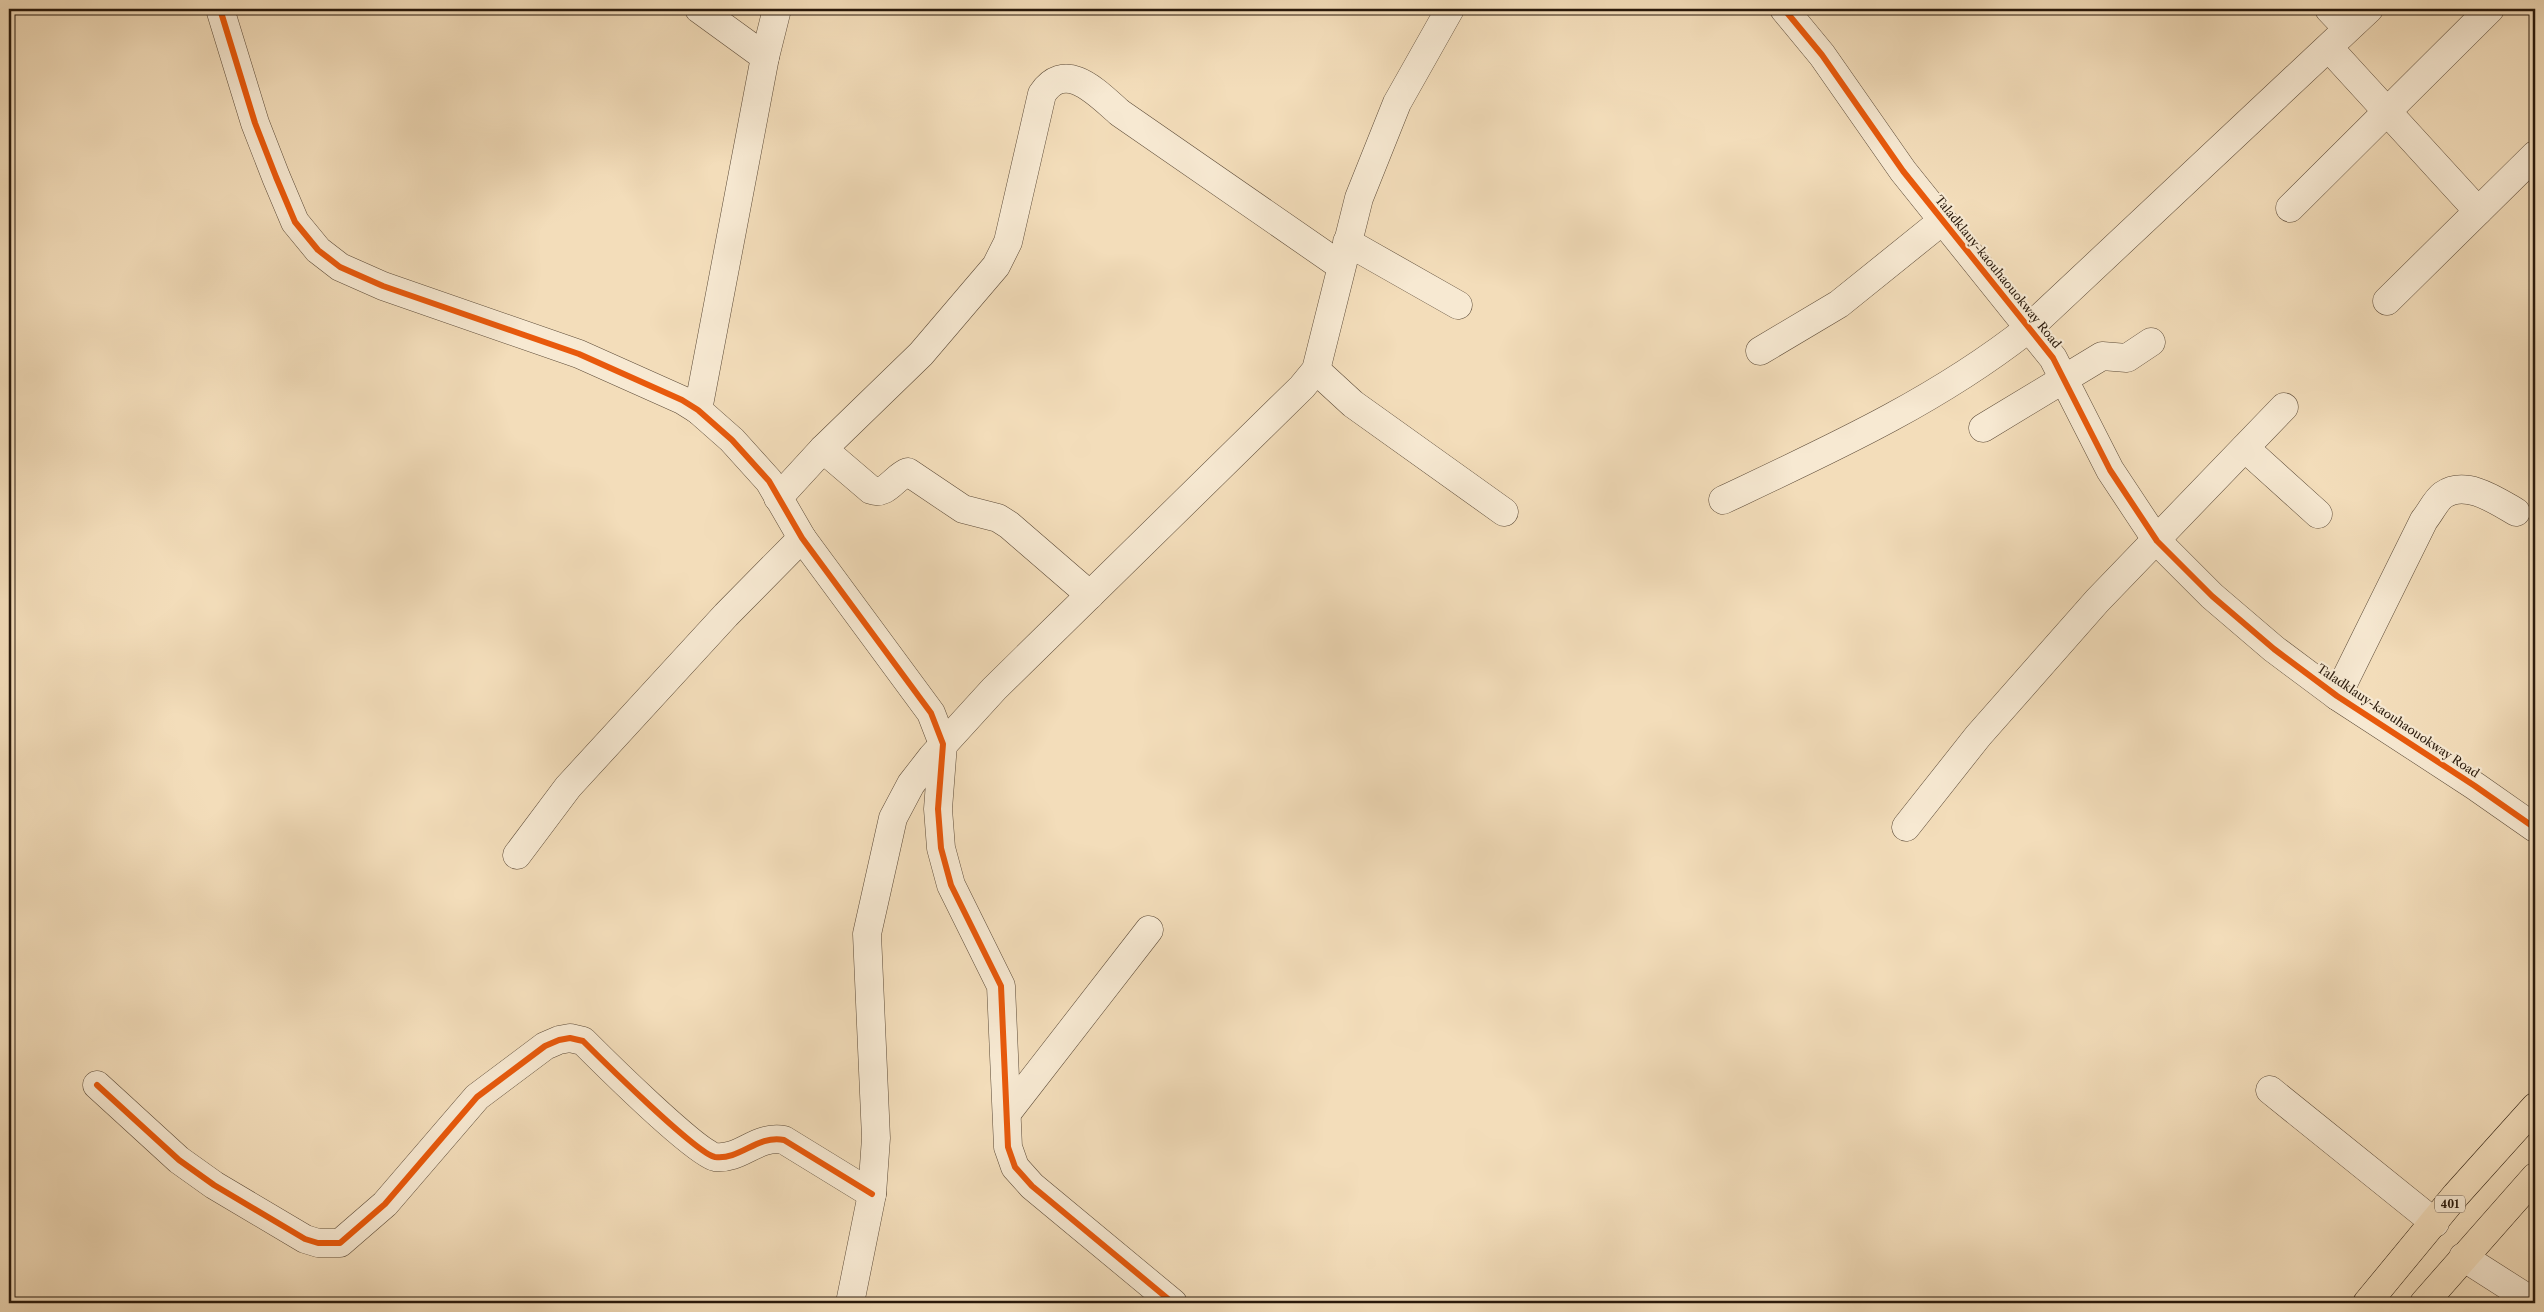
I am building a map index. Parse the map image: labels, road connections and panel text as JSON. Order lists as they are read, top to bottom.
{
  "streets": {
    "main road": ["401"],
    "street": ["Taladklauy-kaouhaouokway Road"]
  }
}
